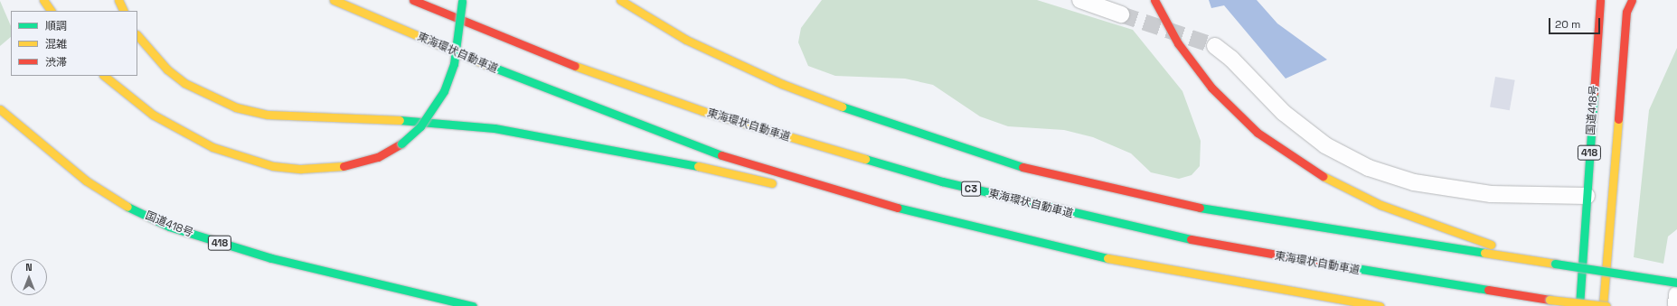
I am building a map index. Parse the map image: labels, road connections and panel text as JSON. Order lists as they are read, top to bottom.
{
  "streets": {
    "highway": [
      "東海環状自動車道",
      "国道418号",
      "418",
      "C3"
    ]
  },
  "legend": ["順調", "混雑", "渋滞"],
  "scale_bar": "20 m",
  "north": "top"
}
